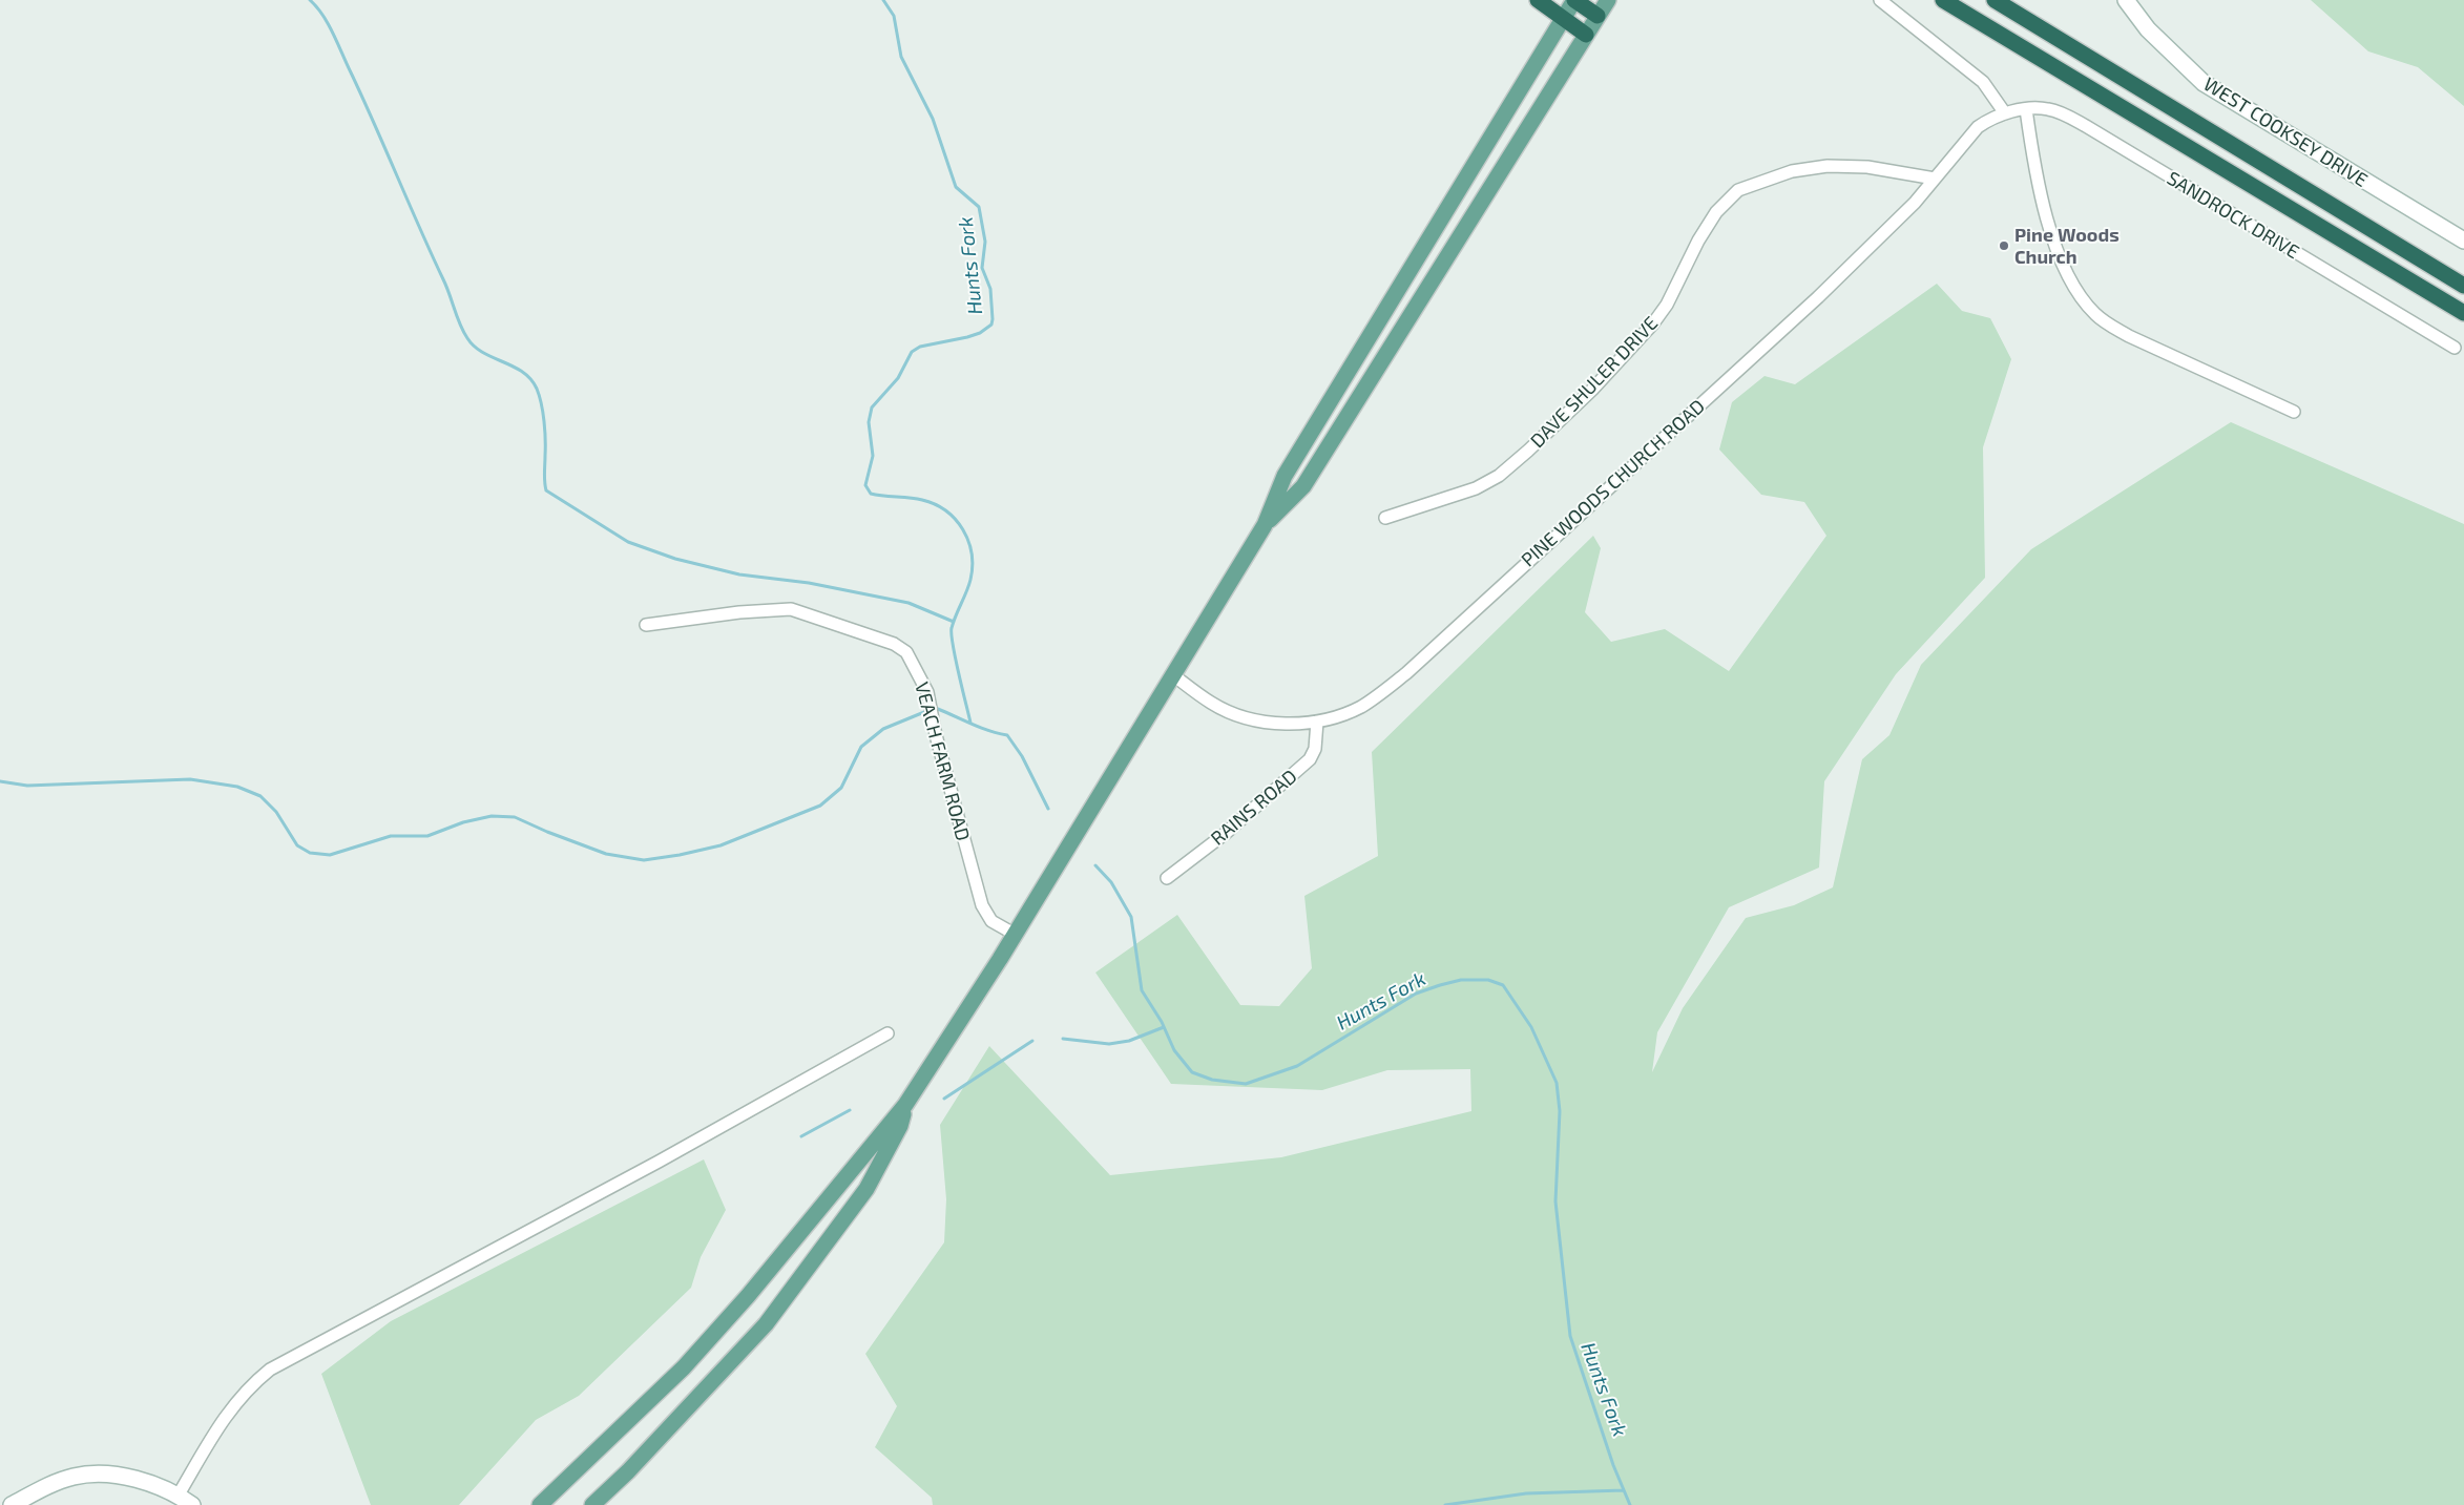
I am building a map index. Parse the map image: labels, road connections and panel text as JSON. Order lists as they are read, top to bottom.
{
  "streets": {
    "street": [
      "WEST COOKSEY DRIVE",
      "SANDROCK DRIVE",
      "DAVE SHULER DRIVE",
      "PINE WOODS CHURCH ROAD",
      "VEACH FARM ROAD",
      "RAINS ROAD"
    ]
  },
  "crossings": [
    ["SANDROCK DRIVE", "PINE WOODS CHURCH ROAD"],
    ["DAVE SHULER DRIVE", "PINE WOODS CHURCH ROAD"],
    ["PINE WOODS CHURCH ROAD", "RAINS ROAD"]
  ],
  "water": ["Hunts Fork"],
  "places": ["Pine Woods Church"]
}
